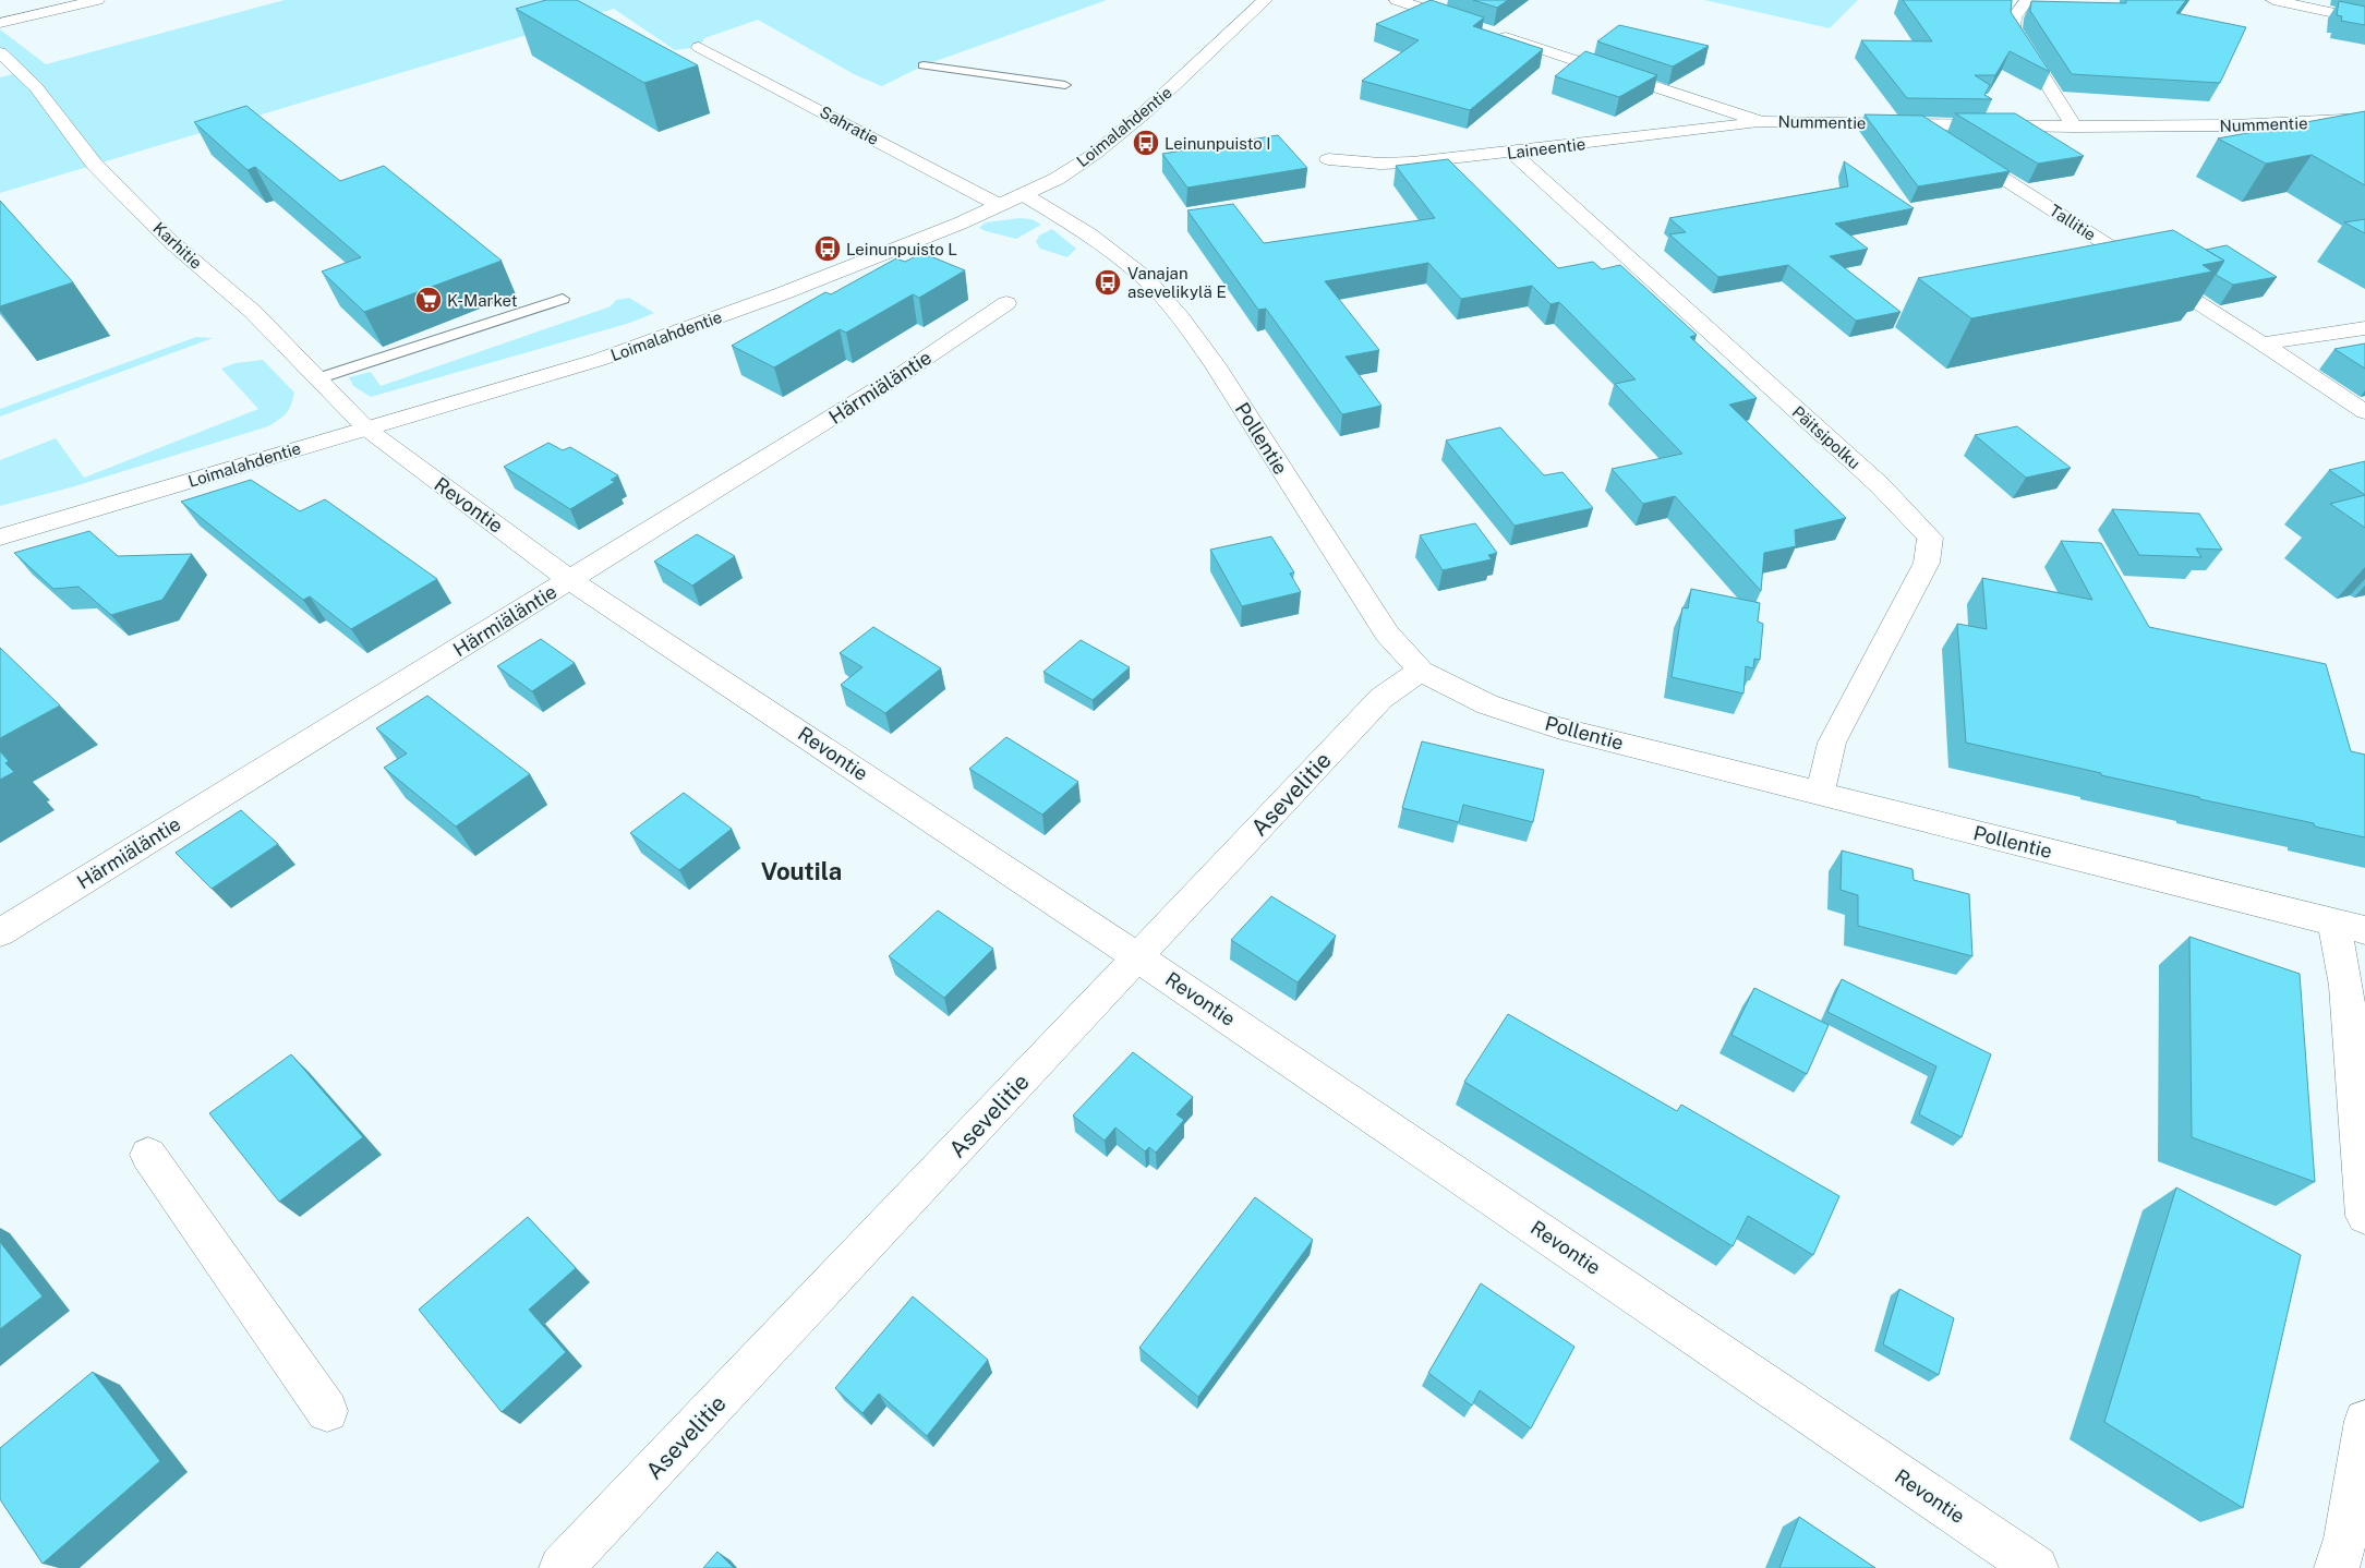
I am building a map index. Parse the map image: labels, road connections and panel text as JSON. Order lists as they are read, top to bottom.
{
  "streets": {
    "street": [
      "Nummentie",
      "Sahratie",
      "Loimalahdentie",
      "Laineentie",
      "Tallitie",
      "Karhitie",
      "Härmiäläntie",
      "Päitsipolku",
      "Pollentie",
      "Revontie",
      "Asevelitie"
    ]
  },
  "crossings": [
    ["Nummentie", "Laineentie"],
    ["Nummentie", "Tallitie"],
    ["Sahratie", "Loimalahdentie"],
    ["Sahratie", "Pollentie"],
    ["Loimalahdentie", "Karhitie"],
    ["Loimalahdentie", "Pollentie"],
    ["Loimalahdentie", "Revontie"],
    ["Laineentie", "Päitsipolku"],
    ["Karhitie", "Revontie"],
    ["Härmiäläntie", "Revontie"],
    ["Päitsipolku", "Pollentie"],
    ["Pollentie", "Asevelitie"],
    ["Revontie", "Asevelitie"]
  ],
  "districts": ["Voutila"],
  "places": {
    "bus stop": ["Leinunpuisto I", "Leinunpuisto L", "Vanajan asevelikylä E"],
    "supermarket": ["K-Market"]
  }
}
